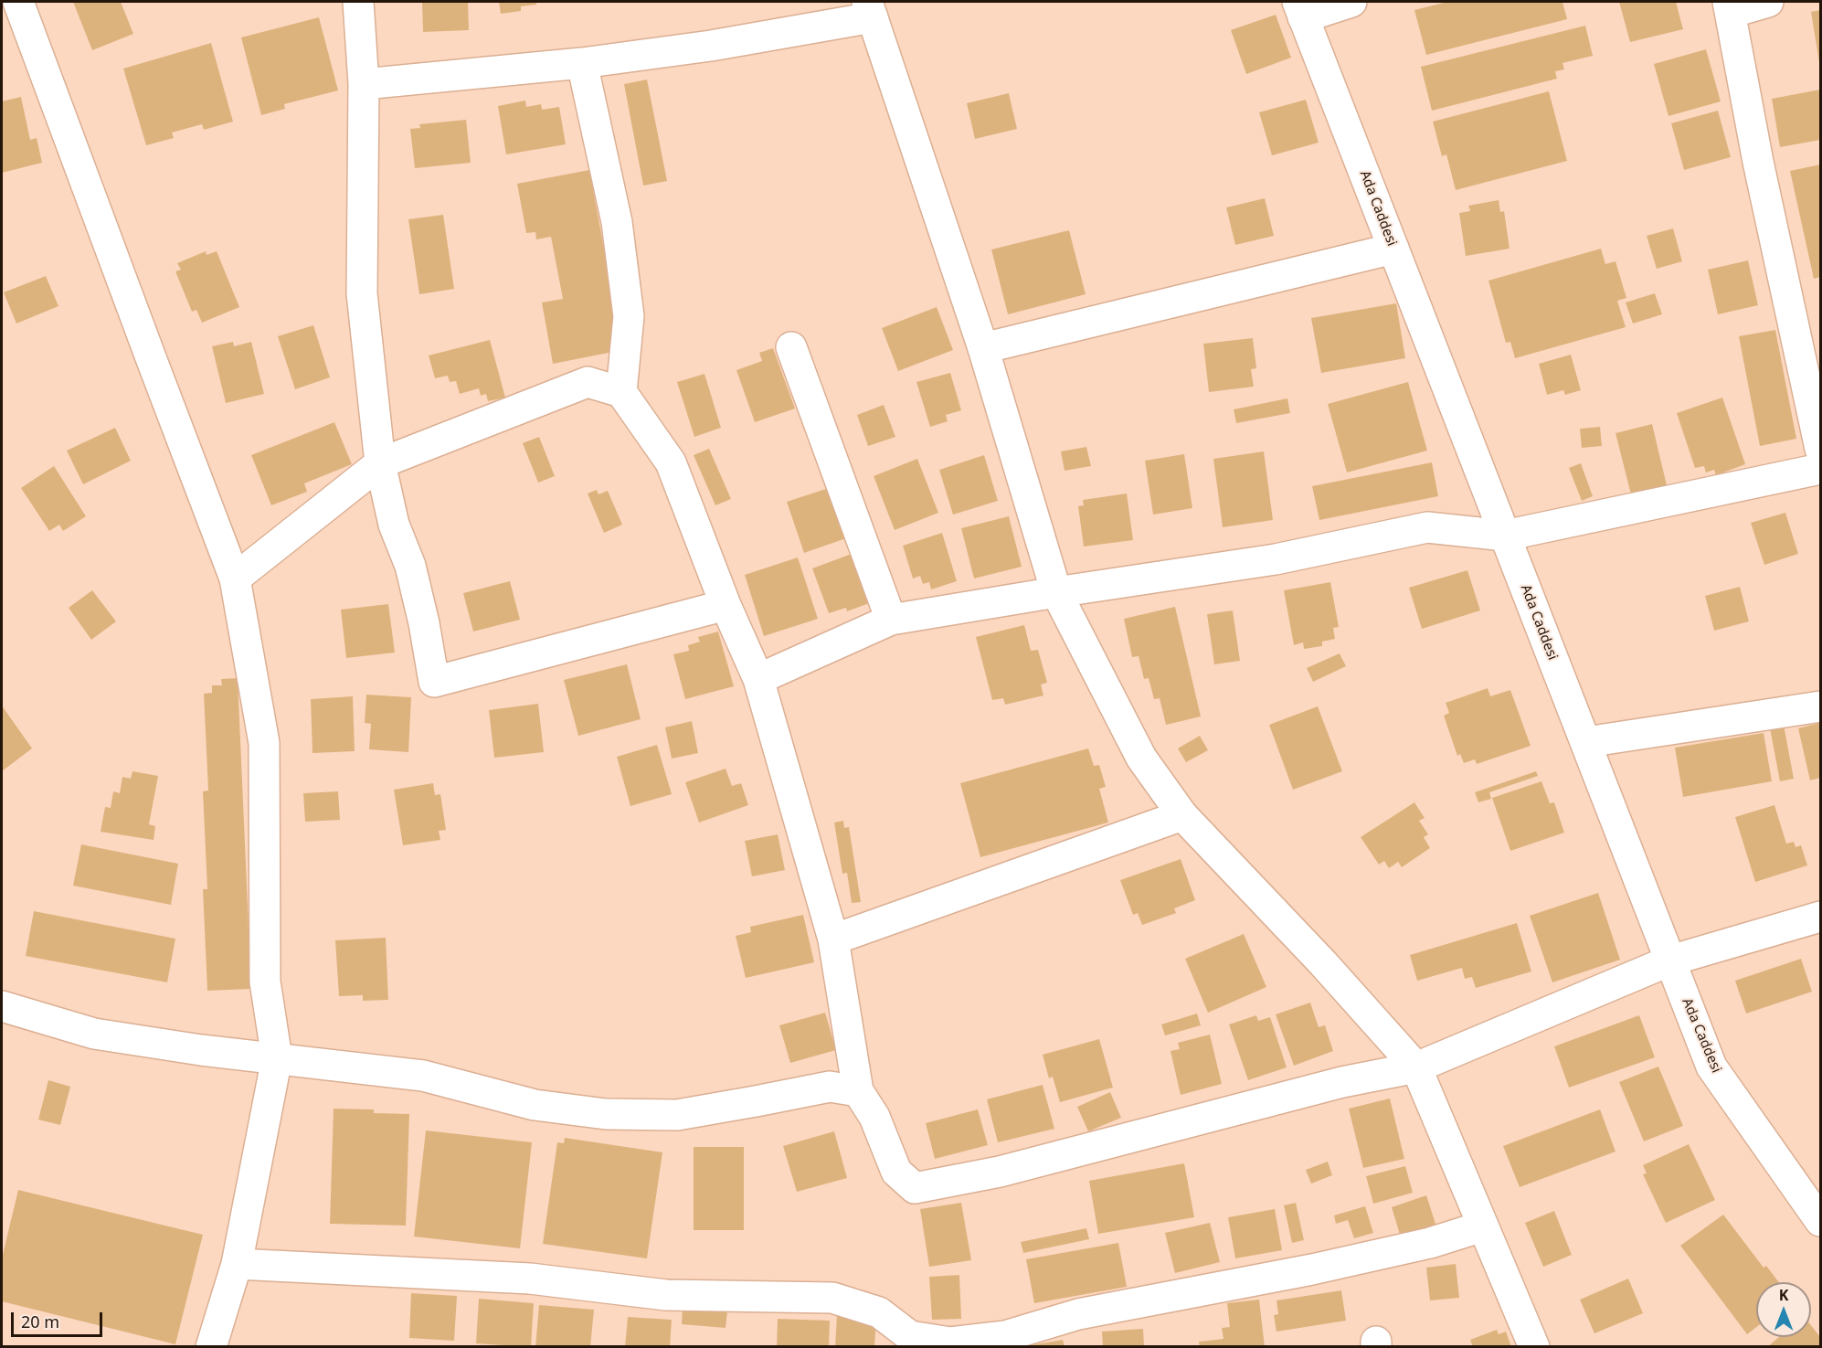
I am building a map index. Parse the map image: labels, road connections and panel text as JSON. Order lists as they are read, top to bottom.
{
  "streets": {
    "street": ["Ada Caddesi"]
  },
  "scale_bar": "20 m",
  "north": "top"
}
